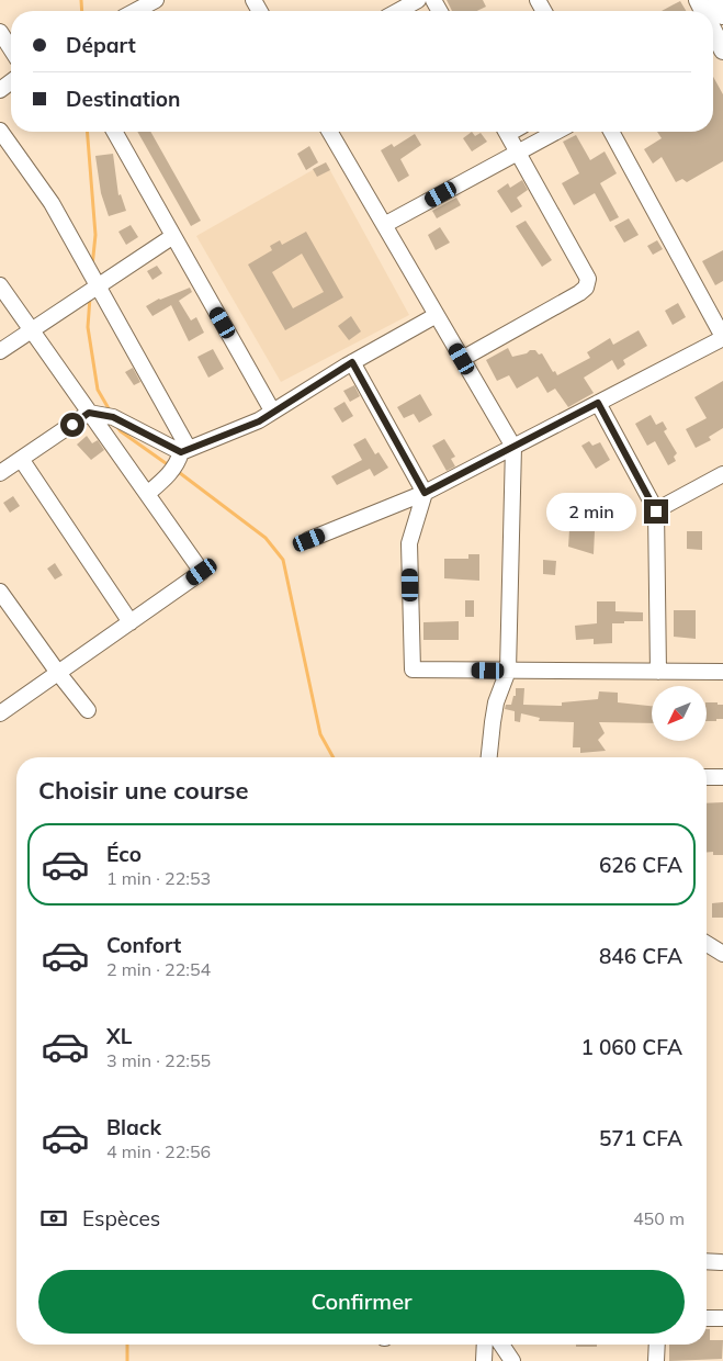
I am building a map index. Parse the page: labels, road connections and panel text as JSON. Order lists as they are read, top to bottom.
{
  "north": "bottom left",
  "page": {
    "banner": ["Départ", "Destination"],
    "bubble": "2 min",
    "heading": "Choisir une course",
    "list": [
      {
        "name": "Éco",
        "note": "1 min · 22:53",
        "value": "626 CFA"
      },
      {
        "name": "Confort",
        "note": "2 min · 22:54",
        "value": "846 CFA"
      },
      {
        "name": "XL",
        "note": "3 min · 22:55",
        "value": "1 060 CFA"
      },
      {
        "name": "Black",
        "note": "4 min · 22:56",
        "value": "571 CFA"
      }
    ],
    "pay": ["Espèces", "450 m"],
    "buttons": "Confirmer"
  }
}
